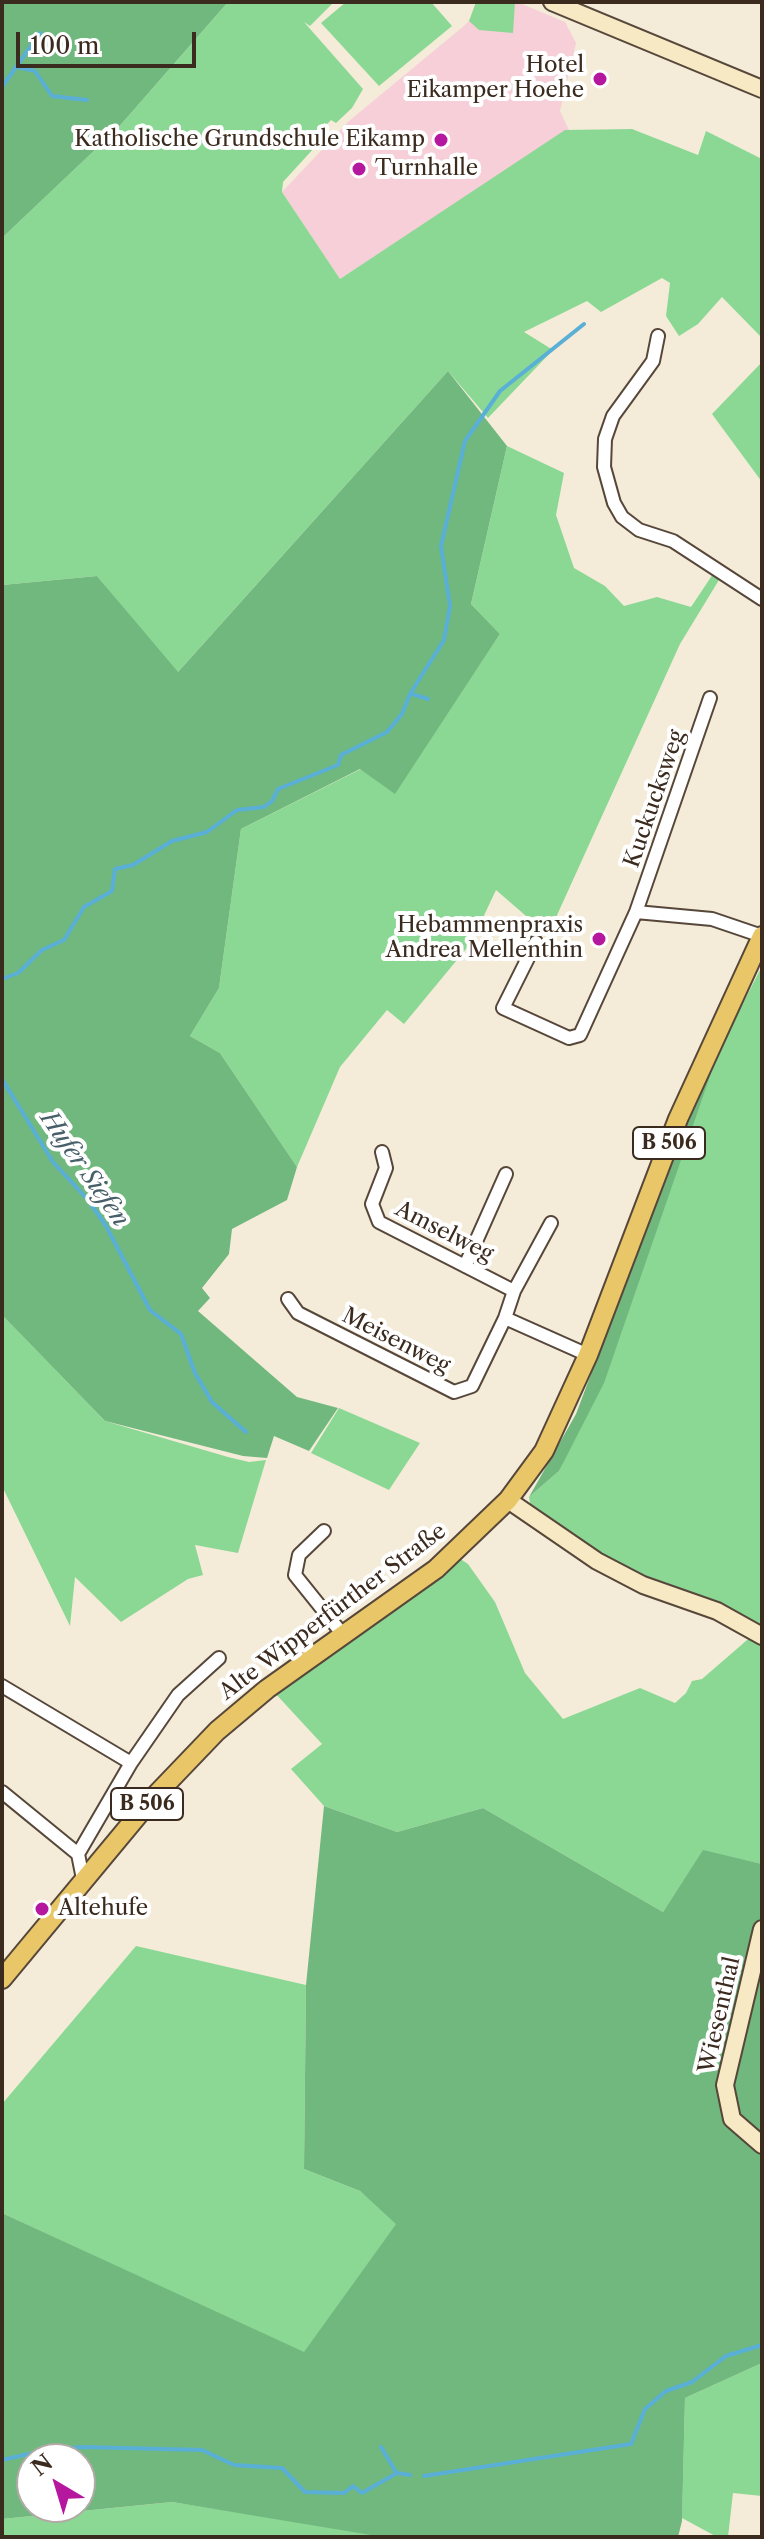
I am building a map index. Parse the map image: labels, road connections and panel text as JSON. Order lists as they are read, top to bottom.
{
  "streets": {
    "main road": ["B 506", "Alte Wipperfürther Straße"],
    "street": [
      "Kuckucksweg",
      "Amselweg",
      "Meisenweg",
      "Wiesenthal"
    ]
  },
  "water": ["Hufer Siefen"],
  "places": [
    "Hotel Eikamper Hoehe",
    "Katholische Grundschule Eikamp",
    "Turnhalle",
    "Hebammenpraxis Andrea Mellenthin",
    "Altehufe"
  ],
  "scale_bar": "100 m",
  "north": "top left"
}
